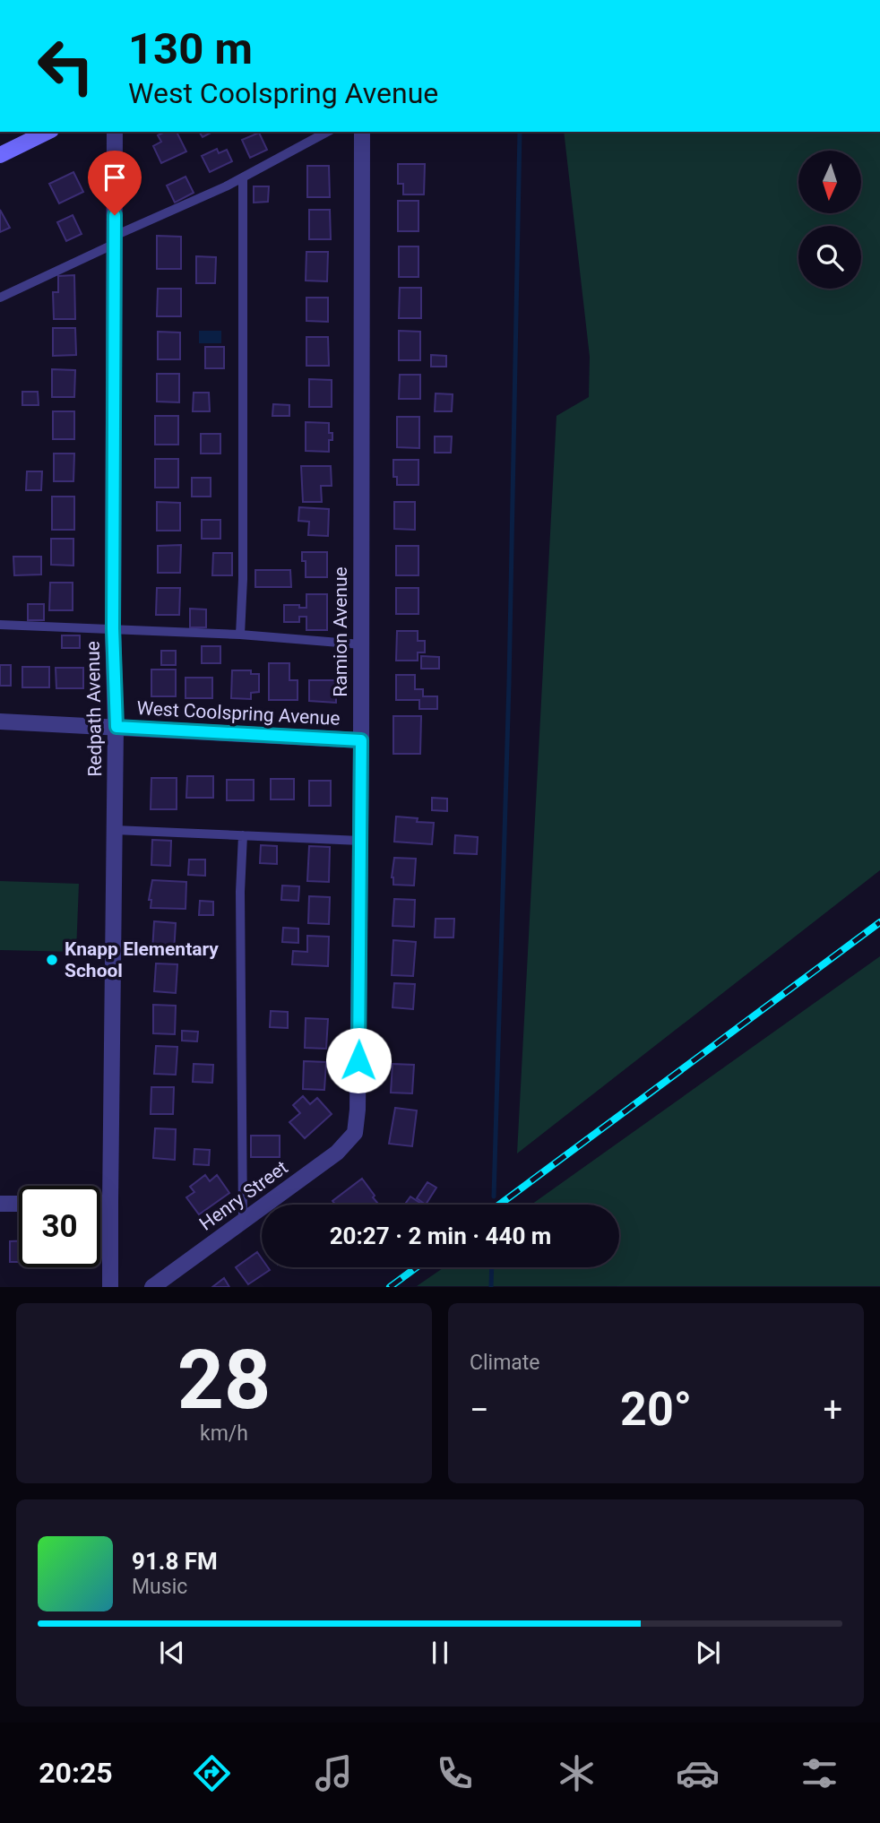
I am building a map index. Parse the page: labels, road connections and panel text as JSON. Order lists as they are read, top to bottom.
{
  "streets": {
    "street": [
      "Ramion Avenue",
      "Redpath Avenue",
      "West Coolspring Avenue",
      "Henry Street"
    ]
  },
  "crossings": [
    ["Ramion Avenue", "West Coolspring Avenue"],
    ["Ramion Avenue", "Henry Street"],
    ["Redpath Avenue", "West Coolspring Avenue"]
  ],
  "places": ["Knapp Elementary School"],
  "north": "bottom",
  "page": {
    "turn": ["130 m", "West Coolspring Avenue"],
    "limit": "30",
    "trip": "20:27 · 2 min · 440 m",
    "tile": [
      ["28", "km/h"],
      "Climate"
    ],
    "heat": ["−", "20°", "+"],
    "song": ["91.8 FM", "Music"],
    "tabs": "20:25"
  }
}
